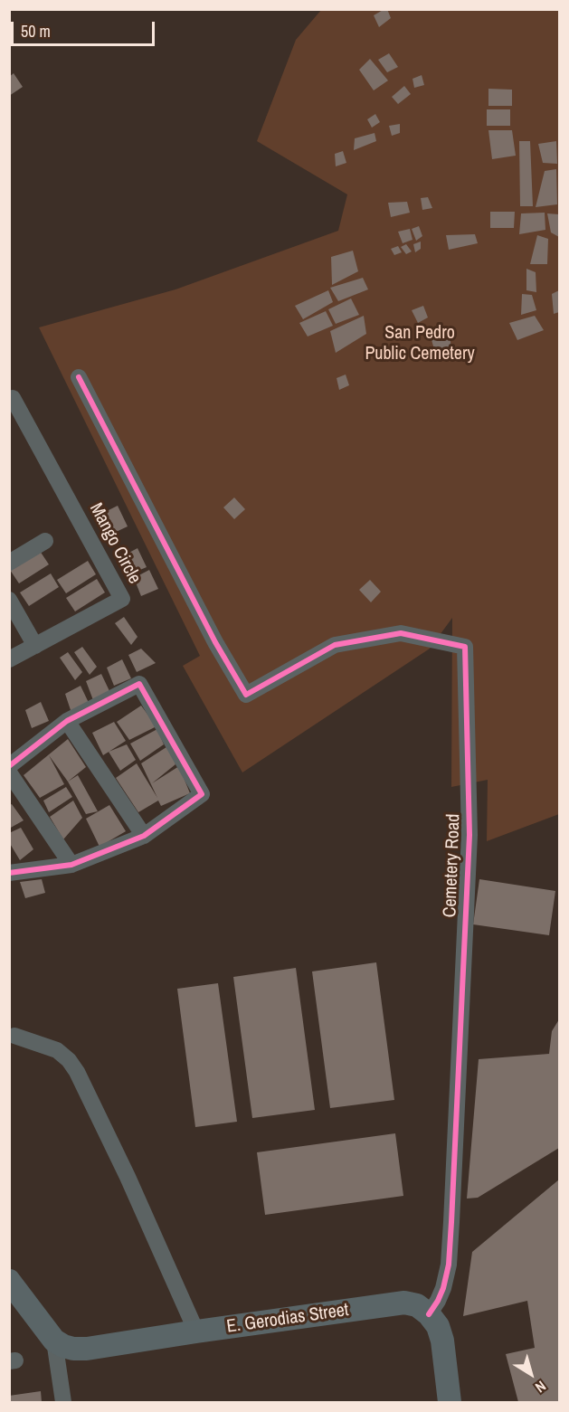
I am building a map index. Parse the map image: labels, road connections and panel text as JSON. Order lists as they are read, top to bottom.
{
  "streets": {
    "street": ["Mango Circle", "Cemetery Road", "E. Gerodias Street"]
  },
  "crossings": [
    ["Cemetery Road", "E. Gerodias Street"]
  ],
  "parks": ["San Pedro Public Cemetery"],
  "scale_bar": "50 m",
  "north": "bottom right"
}
